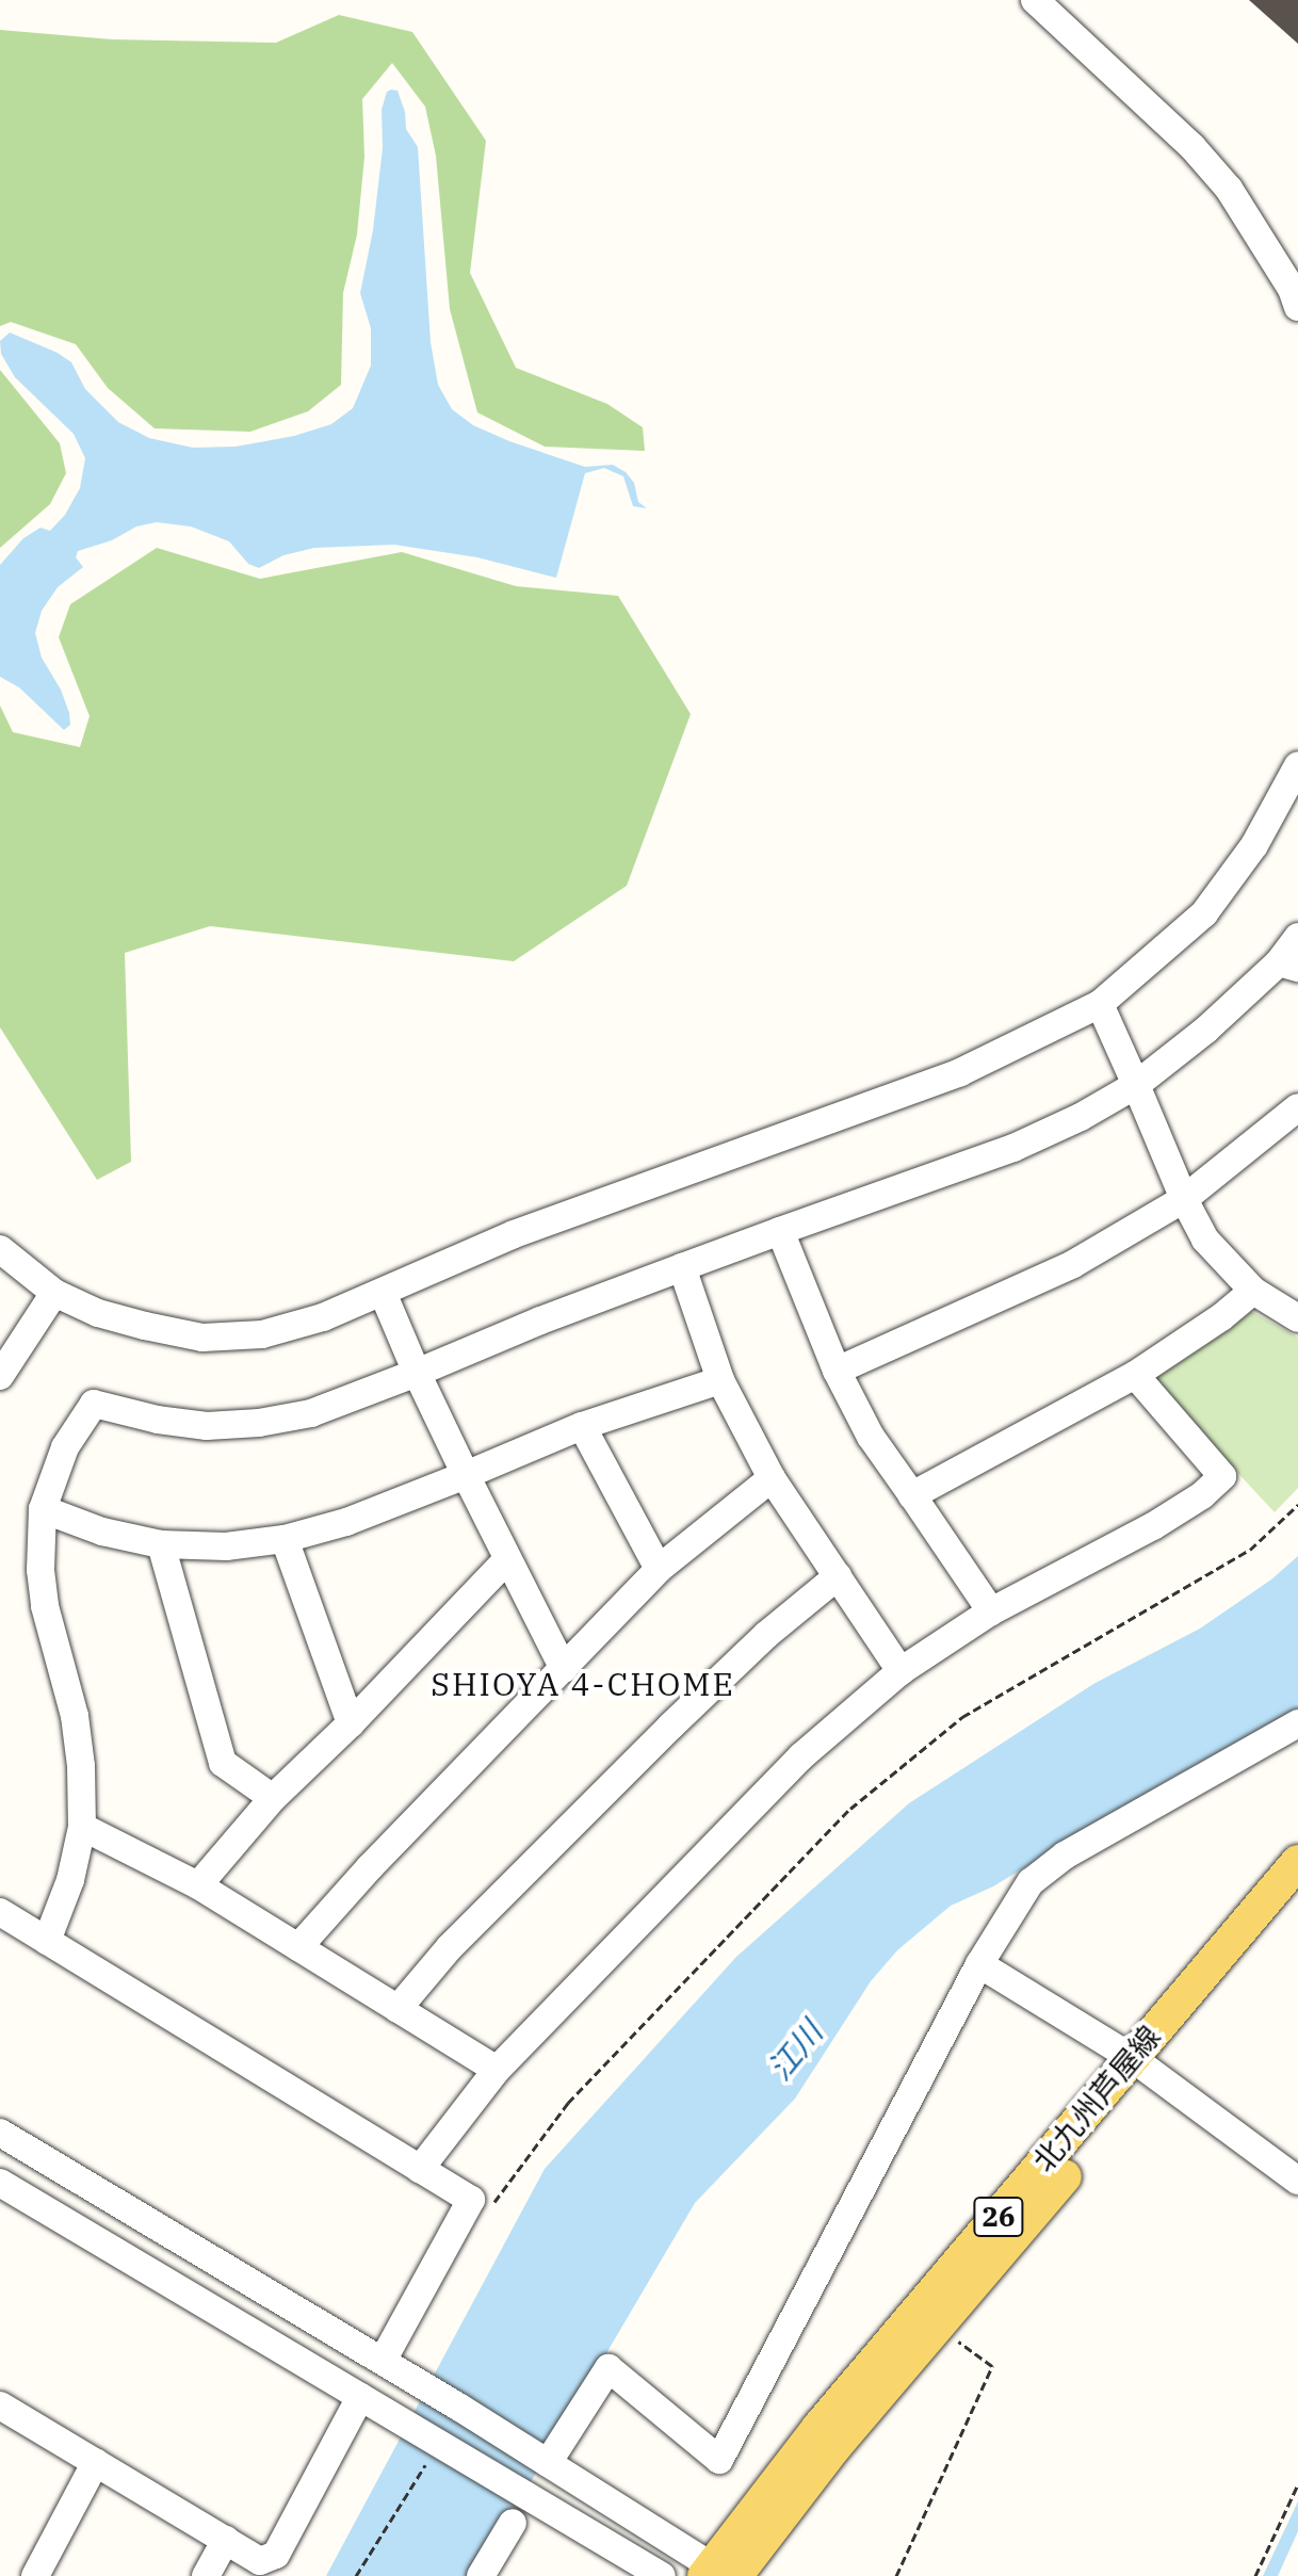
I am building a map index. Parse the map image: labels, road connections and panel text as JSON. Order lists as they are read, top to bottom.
{
  "streets": {
    "main road": ["北九州芦屋線", "26"]
  },
  "districts": ["SHIOYA 4-CHOME"],
  "water": ["江川"]
}
